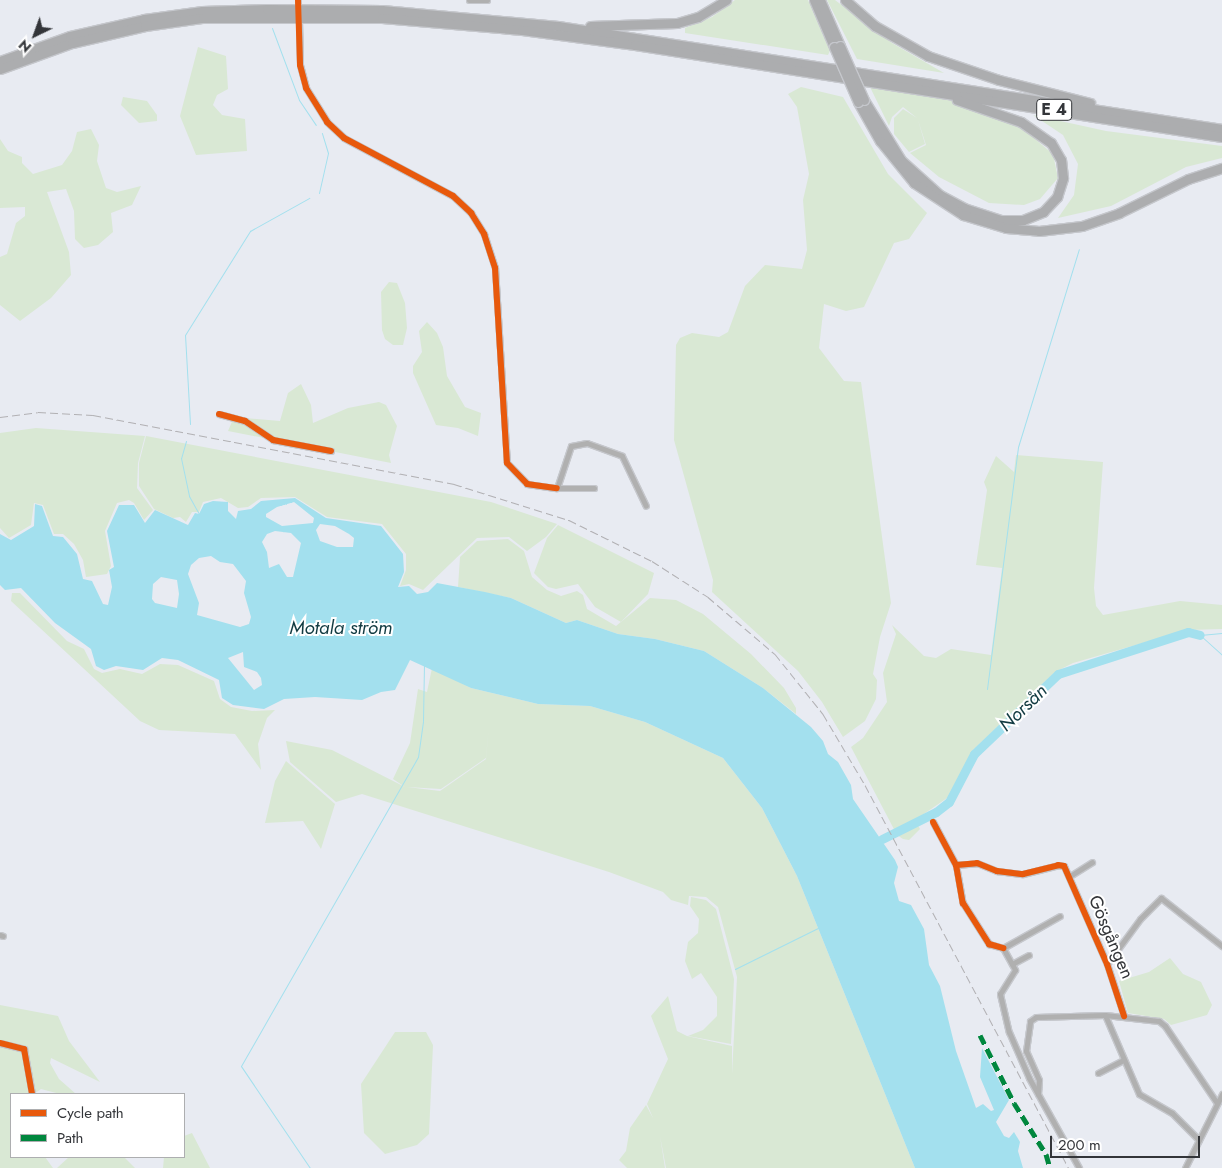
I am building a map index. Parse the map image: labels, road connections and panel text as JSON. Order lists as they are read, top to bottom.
{
  "streets": {
    "highway": ["E 4"],
    "street": ["Gösgången"]
  },
  "water": ["Motala ström", "Norsån"],
  "legend": ["Cycle path", "Path"],
  "scale_bar": "200 m",
  "north": "bottom left"
}
